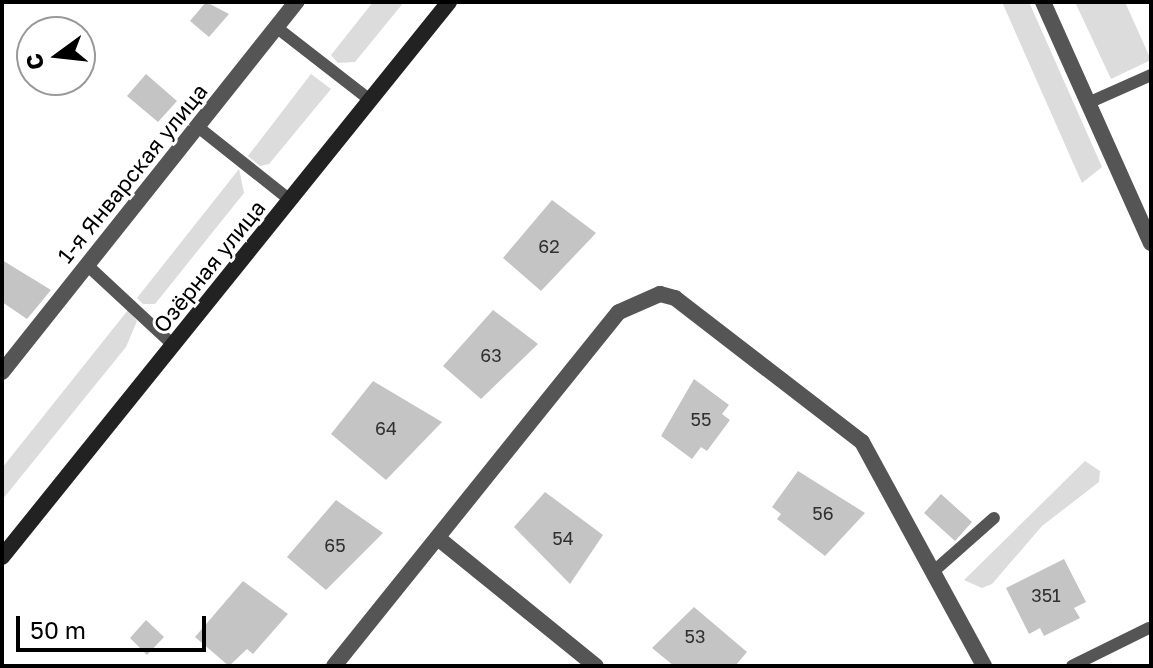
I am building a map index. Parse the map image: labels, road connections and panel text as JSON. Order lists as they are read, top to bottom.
{
  "streets": {
    "main road": ["Озёрная улица"],
    "street": ["1-я Январская улица"]
  },
  "house_numbers": [
    "62",
    "63",
    "55",
    "64",
    "56",
    "54",
    "65",
    "351",
    "53"
  ],
  "scale_bar": "50 m",
  "north": "left"
}
